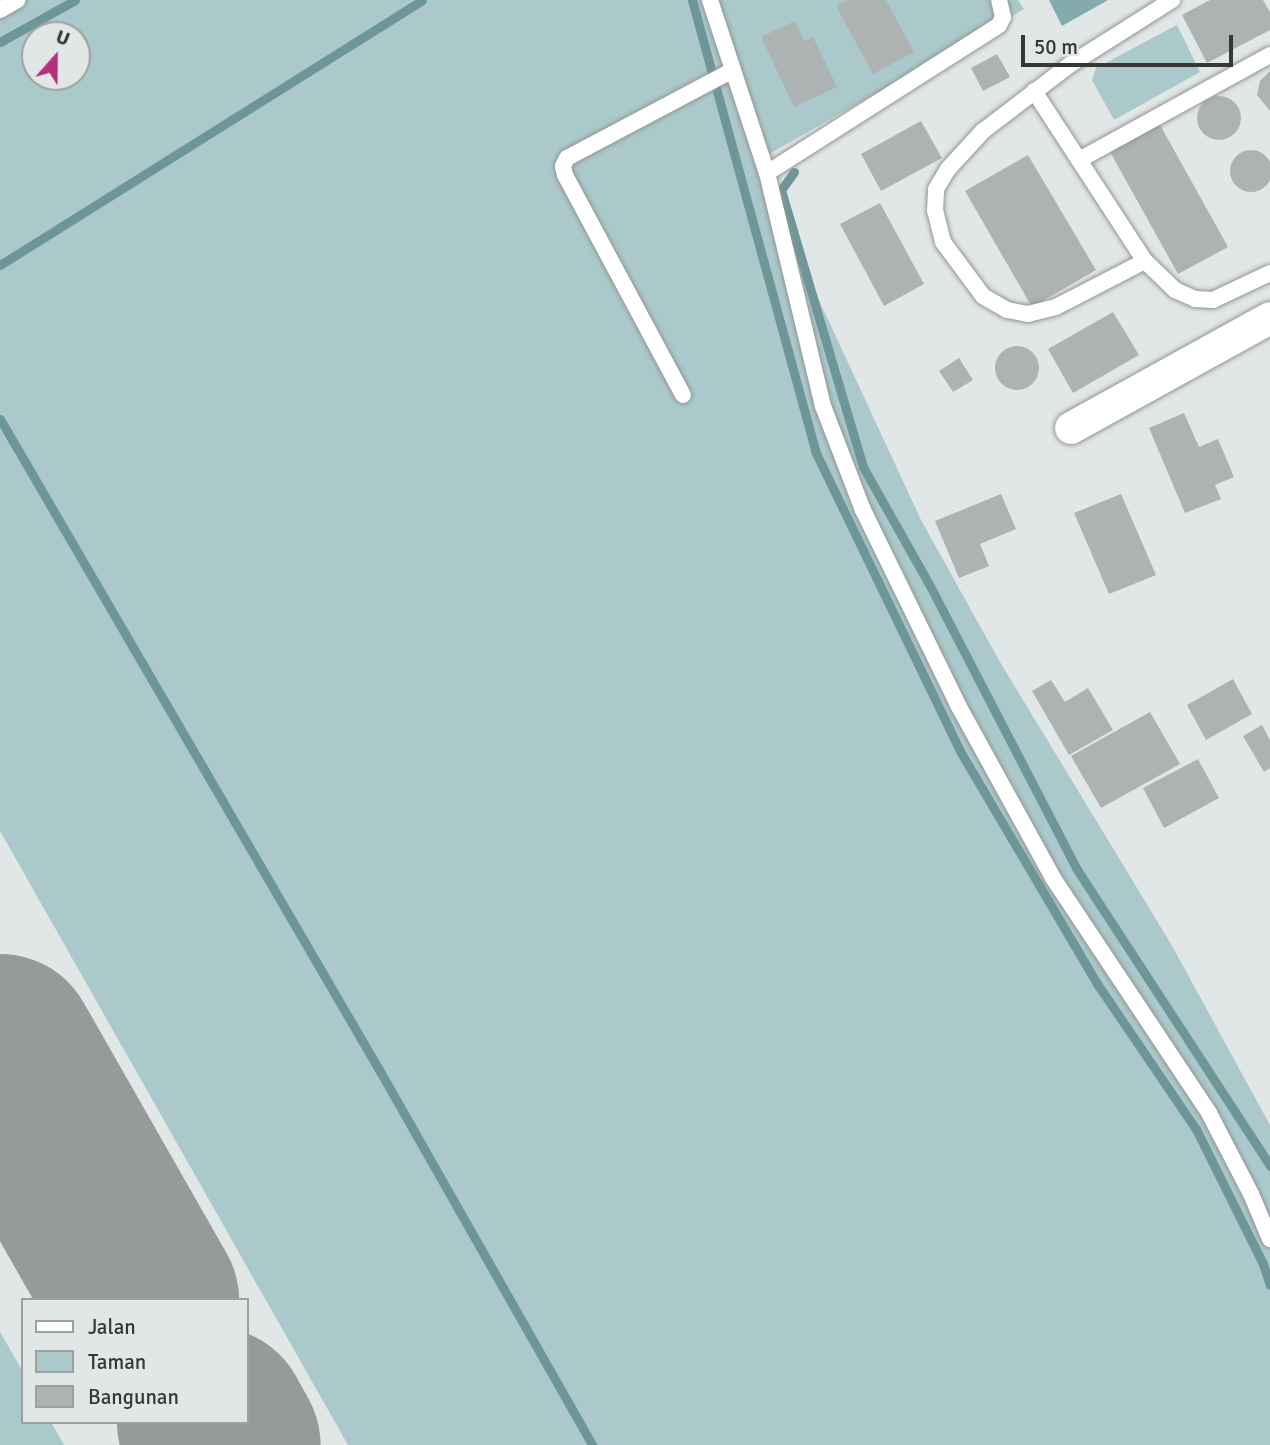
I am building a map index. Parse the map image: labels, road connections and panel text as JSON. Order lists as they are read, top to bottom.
{
  "legend": ["Jalan", "Taman", "Bangunan"],
  "scale_bar": "50 m",
  "north": "top"
}
